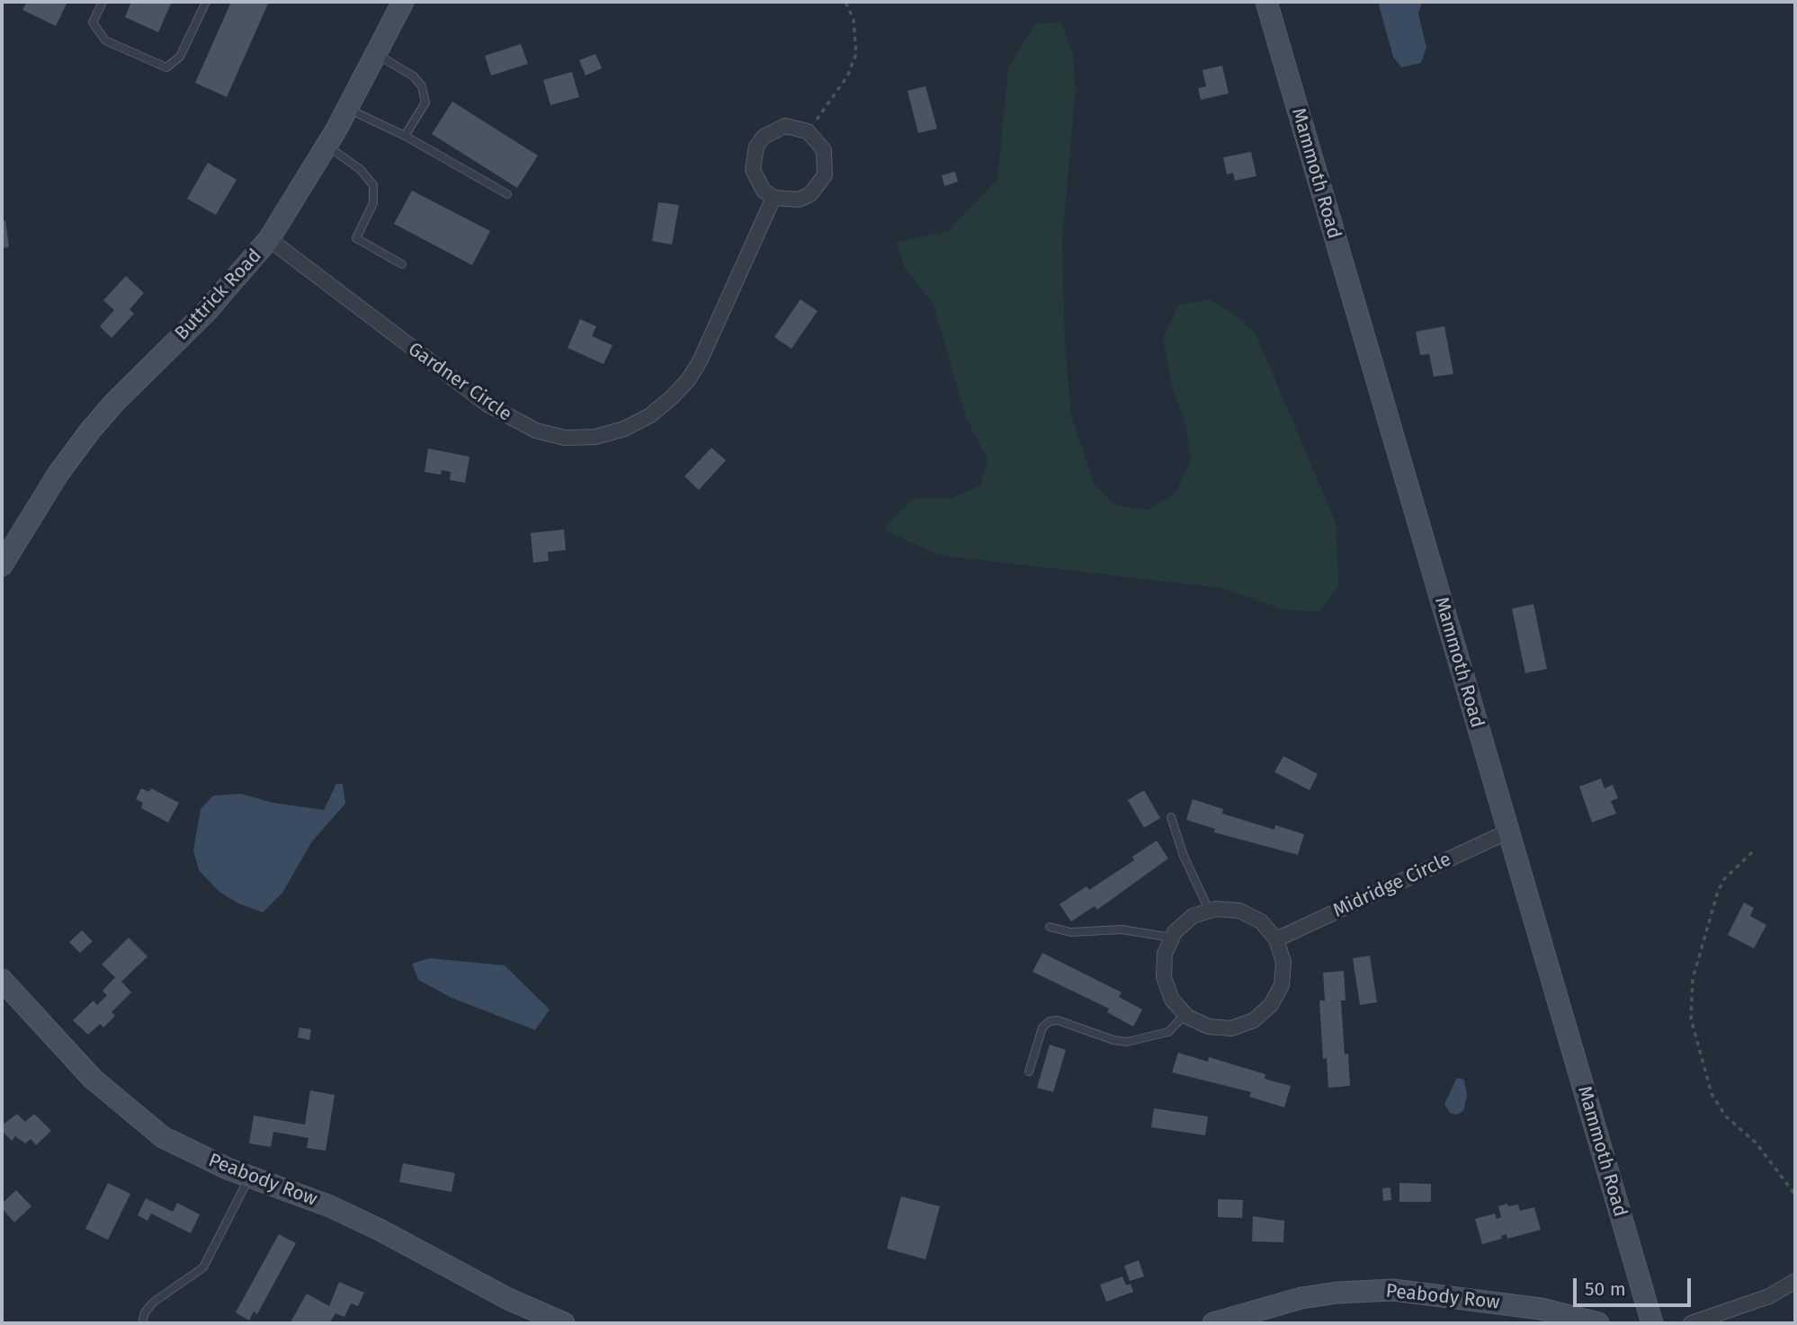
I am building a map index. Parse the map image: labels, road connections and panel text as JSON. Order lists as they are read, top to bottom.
{
  "streets": {
    "street": [
      "Mammoth Road",
      "Buttrick Road",
      "Gardner Circle",
      "Midridge Circle",
      "Peabody Row"
    ]
  },
  "crossings": [
    ["Mammoth Road", "Midridge Circle"],
    ["Buttrick Road", "Gardner Circle"]
  ],
  "scale_bar": "50 m"
}
